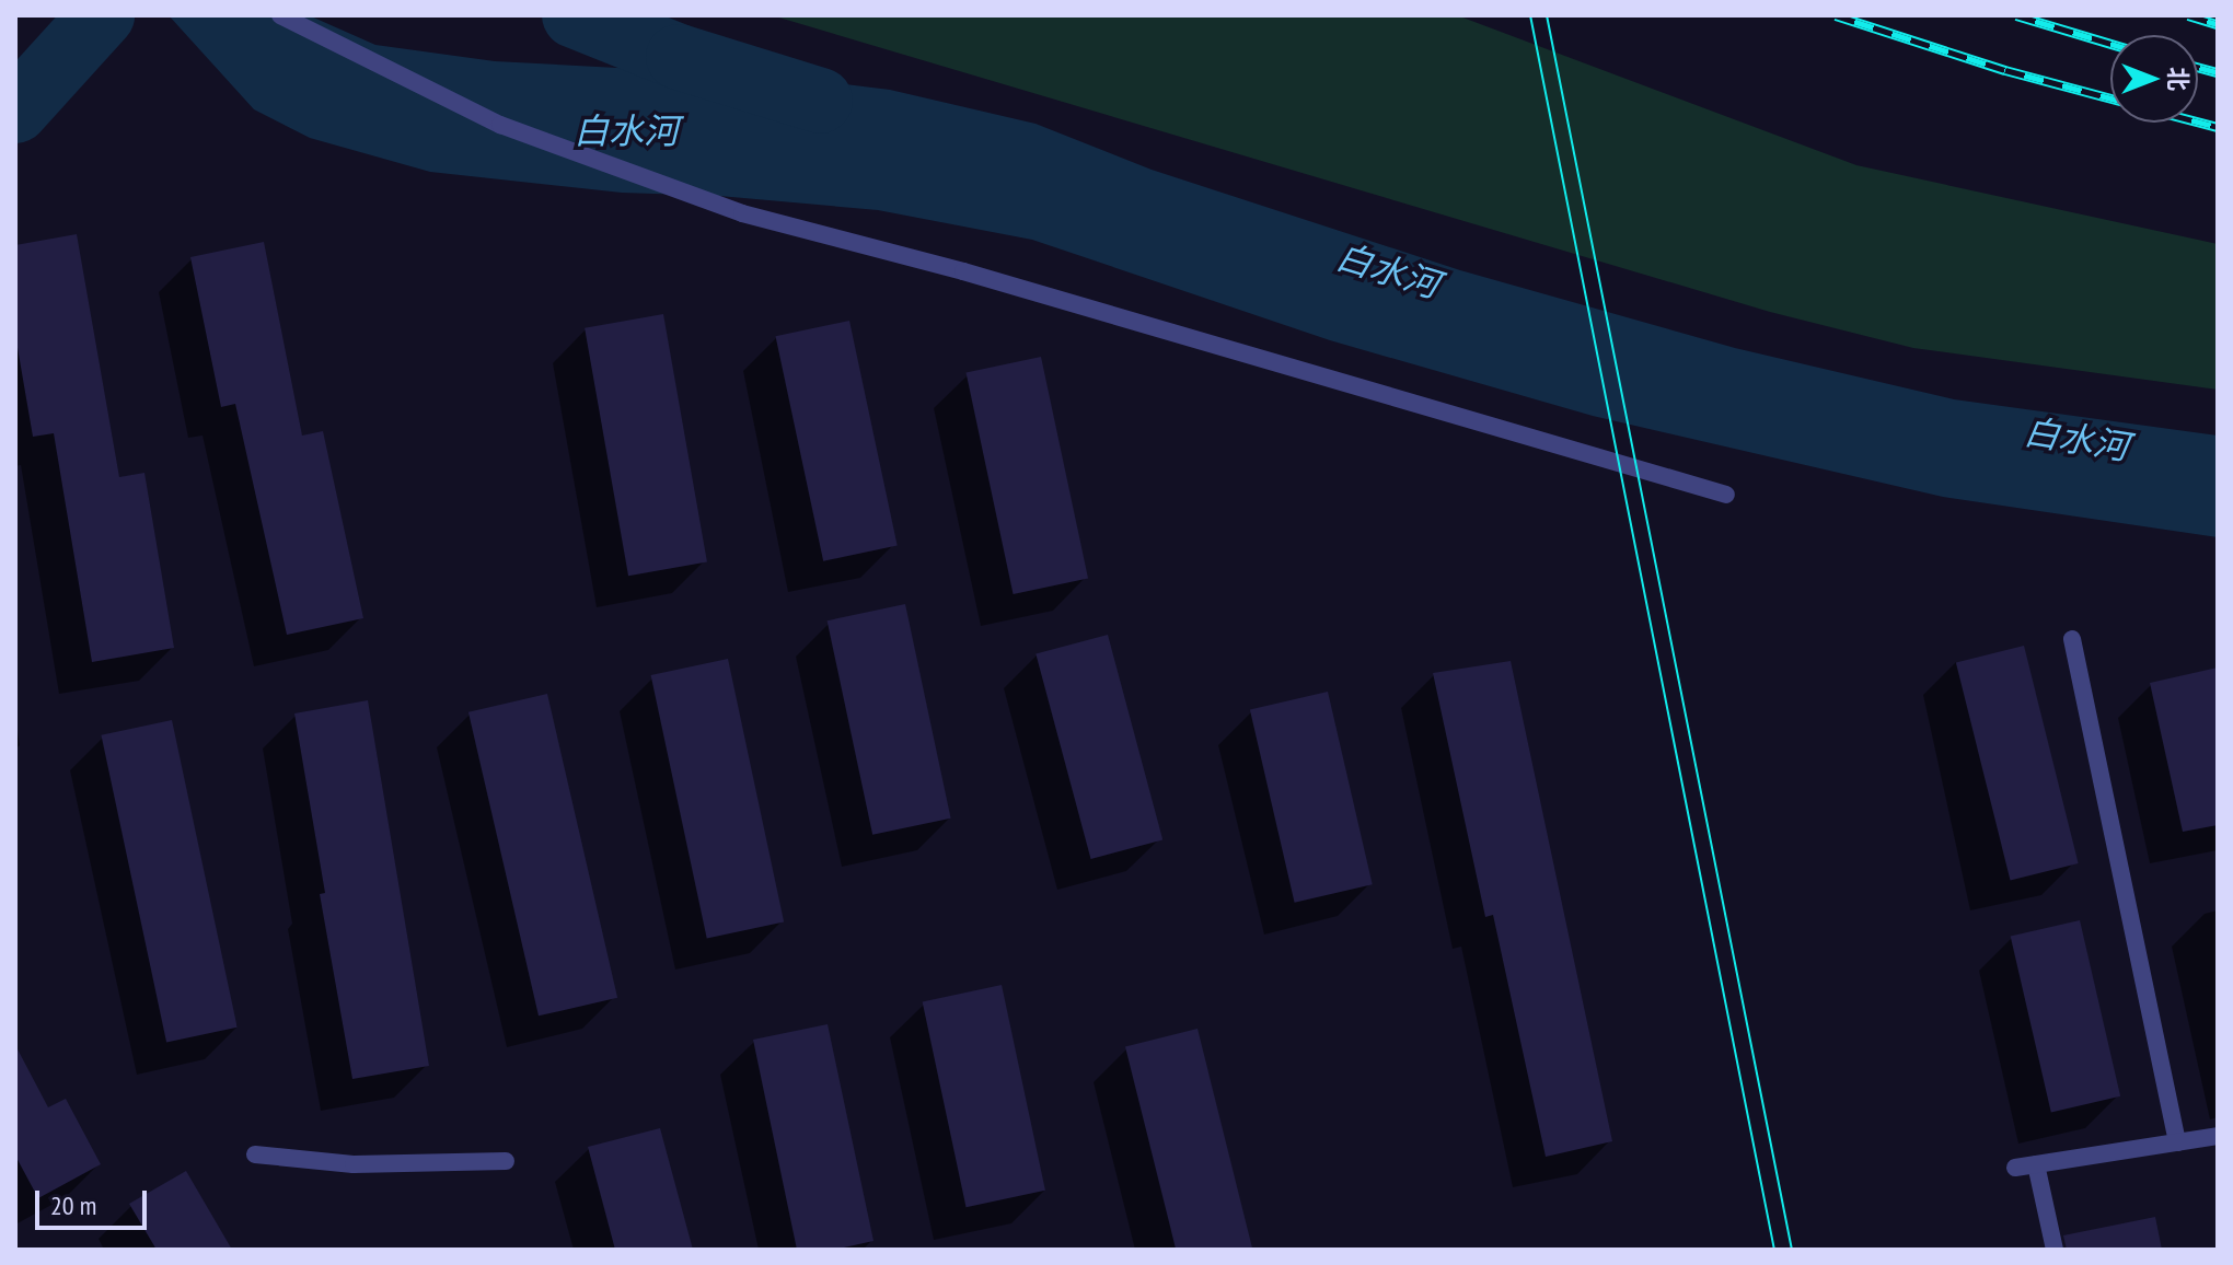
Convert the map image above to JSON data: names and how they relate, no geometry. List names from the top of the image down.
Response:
{
  "water": ["白水河"],
  "scale_bar": "20 m",
  "north": "right"
}
